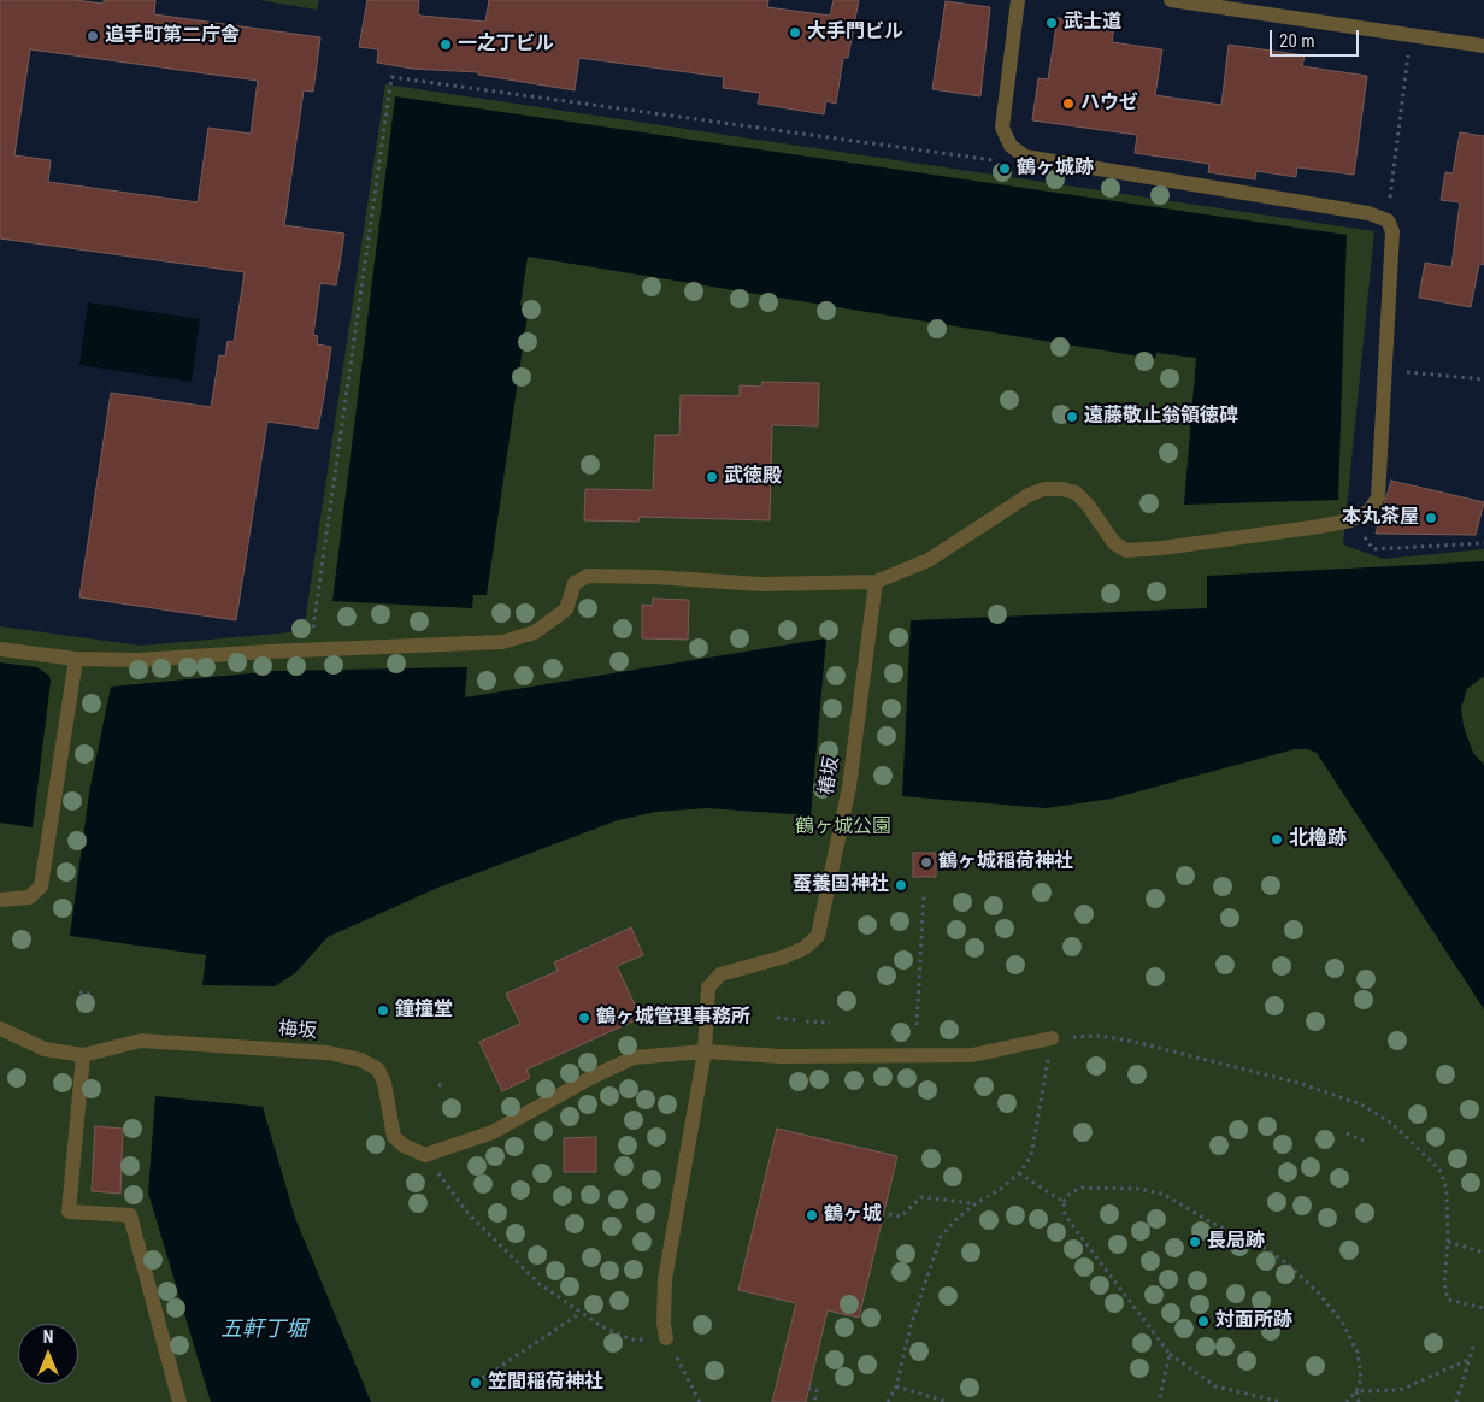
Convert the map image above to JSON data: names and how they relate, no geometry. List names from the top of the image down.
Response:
{
  "streets": {
    "street": ["椿坂", "梅坂"]
  },
  "water": ["五軒丁堀"],
  "parks": ["鶴ヶ城公園"],
  "places": [
    "武士道",
    "大手門ビル",
    "追手町第二庁舎",
    "一之丁ビル",
    "ハウゼ",
    "鶴ヶ城跡",
    "遠藤敬止翁領徳碑",
    "武徳殿",
    "本丸茶屋",
    "北櫓跡",
    "鶴ヶ城稲荷神社",
    "蚕養国神社",
    "鐘撞堂",
    "鶴ヶ城管理事務所",
    "鶴ヶ城",
    "長局跡",
    "対面所跡",
    "笠間稲荷神社"
  ],
  "scale_bar": "20 m",
  "north": "top"
}
